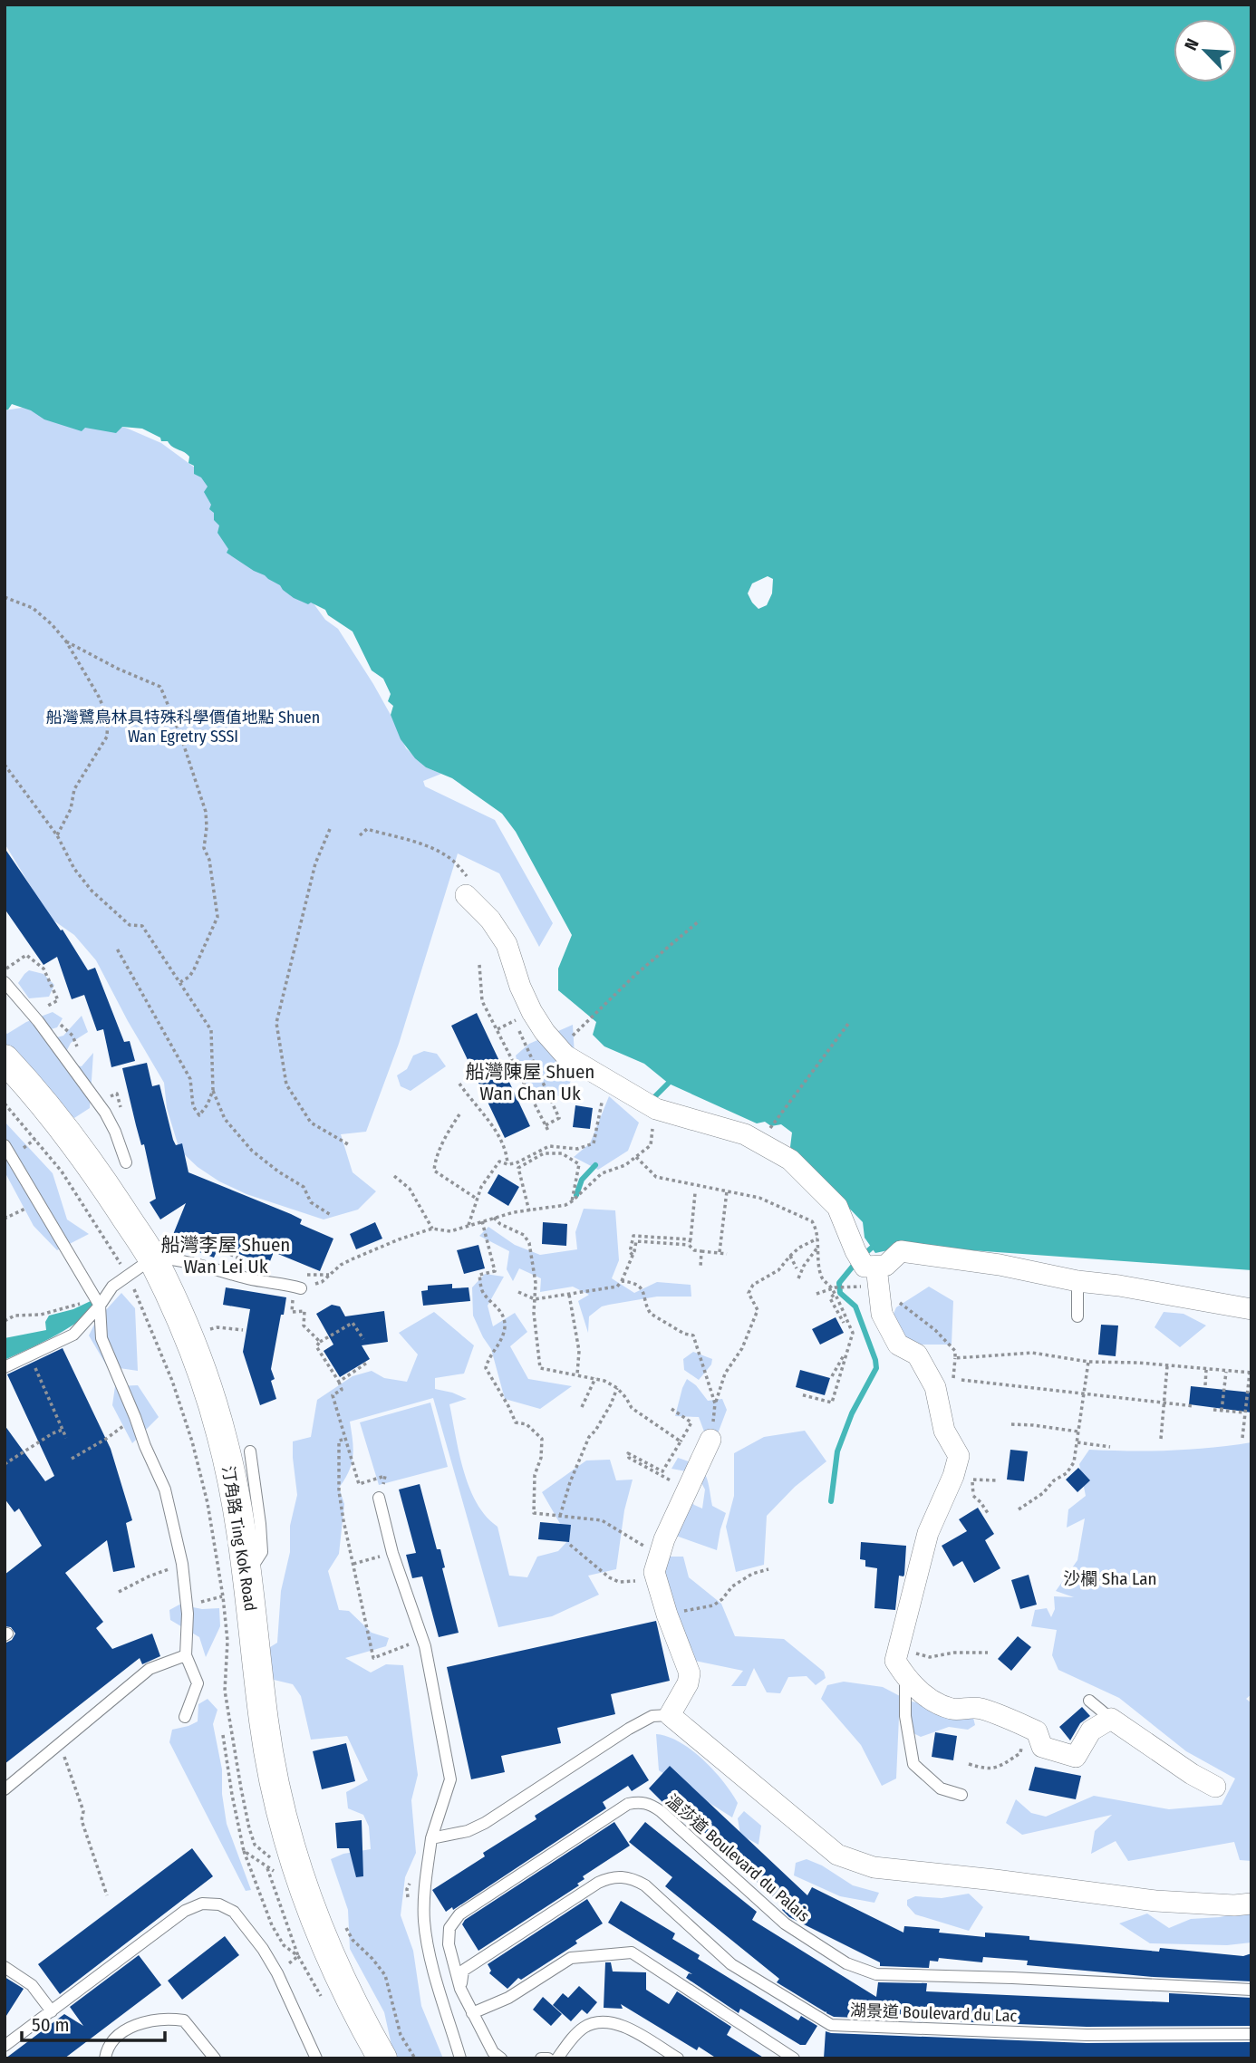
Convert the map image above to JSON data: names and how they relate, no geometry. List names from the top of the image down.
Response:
{
  "streets": {
    "main road": ["汀角路 Ting Kok Road"],
    "lane": ["溫莎道 Boulevard du Palais", "湖景道 Boulevard du Lac"]
  },
  "crossings": [
    ["溫莎道 Boulevard du Palais", "湖景道 Boulevard du Lac"]
  ],
  "districts": ["船灣陳屋 Shuen Wan Chan Uk", "船灣李屋 Shuen Wan Lei Uk", "沙欄 Sha Lan"],
  "parks": ["船灣鷺鳥林具特殊科學價值地點 Shuen Wan Egretry SSSI"],
  "scale_bar": "50 m",
  "north": "top left"
}
